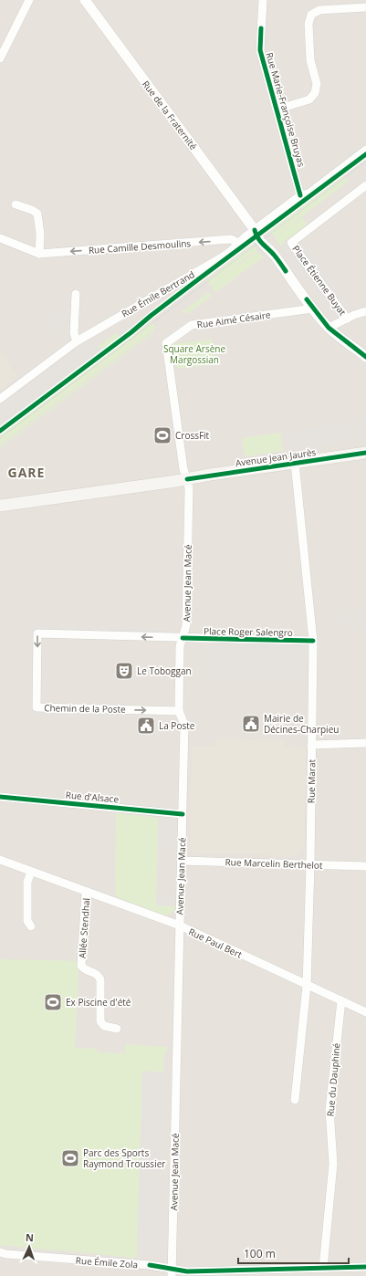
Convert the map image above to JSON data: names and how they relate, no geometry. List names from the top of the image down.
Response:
{
  "streets": {
    "main road": ["Avenue Jean Jaurès"],
    "street": [
      "Rue Marie-Françoise Bruyas",
      "Rue de la Fraternité",
      "Rue Camille Desmoulins",
      "Place Étienne Buyat",
      "Rue Émile Bertrand",
      "Rue Aimé Césaire",
      "Avenue Jean Macé",
      "Place Roger Salengro",
      "Chemin de la Poste",
      "Rue Marat",
      "Rue d'Alsace",
      "Rue Marcelin Berthelot",
      "Allée Stendhal",
      "Rue Paul Bert",
      "Rue du Dauphiné",
      "Rue Émile Zola"
    ]
  },
  "crossings": [
    ["Rue Marie-Françoise Bruyas", "Rue Émile Bertrand"],
    ["Rue de la Fraternité", "Rue Émile Bertrand"],
    ["Rue de la Fraternité", "Rue Aimé Césaire"],
    ["Rue Camille Desmoulins", "Rue Émile Bertrand"],
    ["Rue Aimé Césaire", "Avenue Jean Jaurès"],
    ["Rue Aimé Césaire", "Avenue Jean Macé"],
    ["Avenue Jean Jaurès", "Avenue Jean Macé"],
    ["Avenue Jean Jaurès", "Rue Marat"],
    ["Avenue Jean Macé", "Place Roger Salengro"],
    ["Avenue Jean Macé", "Chemin de la Poste"],
    ["Avenue Jean Macé", "Rue d'Alsace"],
    ["Avenue Jean Macé", "Rue Marcelin Berthelot"],
    ["Avenue Jean Macé", "Rue Paul Bert"],
    ["Avenue Jean Macé", "Rue Émile Zola"],
    ["Place Roger Salengro", "Chemin de la Poste"],
    ["Place Roger Salengro", "Rue Marat"],
    ["Rue Marat", "Rue Marcelin Berthelot"],
    ["Rue Marat", "Rue Paul Bert"],
    ["Allée Stendhal", "Rue Paul Bert"],
    ["Rue Paul Bert", "Rue du Dauphiné"],
    ["Rue du Dauphiné", "Rue Émile Zola"]
  ],
  "one_way": ["Rue Camille Desmoulins"],
  "districts": ["GARE"],
  "parks": ["Square Arsène Margossian"],
  "places": {
    "sports": ["CrossFit", "Ex Piscine d'été", "Parc des Sports Raymond Troussier"],
    "theatre": ["Le Toboggan"],
    "public building": ["Mairie de Décines-Charpieu", "La Poste"]
  },
  "scale_bar": "100 m",
  "north": "top"
}
